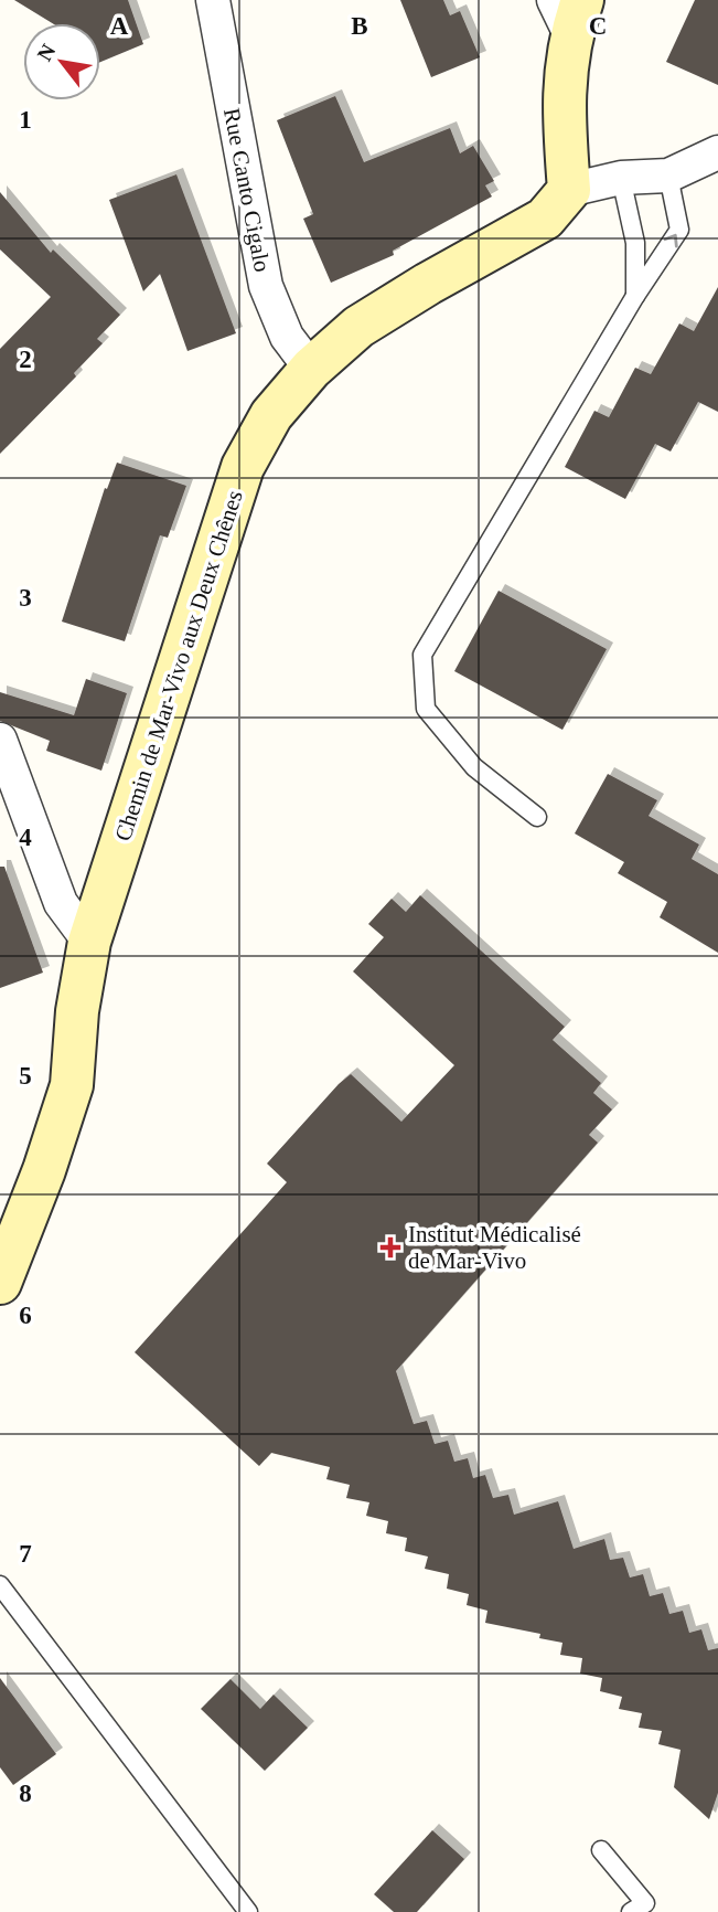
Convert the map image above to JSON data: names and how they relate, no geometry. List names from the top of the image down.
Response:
{
  "streets": {
    "street": ["Rue Canto Cigalo", "Chemin de Mar-Vivo aux Deux Chênes"]
  },
  "crossings": [
    ["Rue Canto Cigalo", "Chemin de Mar-Vivo aux Deux Chênes"]
  ],
  "places": {
    "health": ["Institut Médicalisé de Mar-Vivo"]
  },
  "north": "top left",
  "grid": {
    "columns": ["A", "B", "C"],
    "rows": [
      "1",
      "2",
      "3",
      "4",
      "5",
      "6",
      "7",
      "8"
    ]
  }
}
